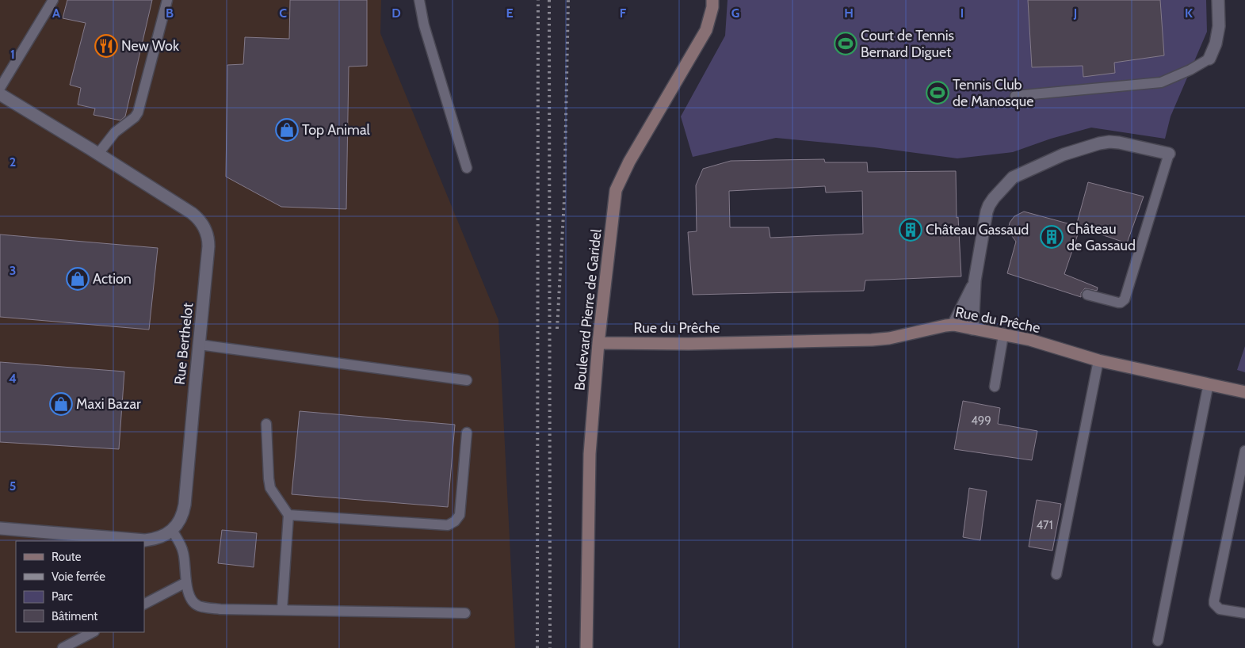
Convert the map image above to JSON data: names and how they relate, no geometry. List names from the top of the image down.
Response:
{
  "streets": {
    "street": ["Boulevard Pierre de Garidel", "Rue du Prêche", "Rue Berthelot"]
  },
  "crossings": [
    ["Boulevard Pierre de Garidel", "Rue du Prêche"]
  ],
  "places": {
    "sports": ["Court de Tennis Bernard Diguet", "Tennis Club de Manosque"],
    "restaurant": ["New Wok"],
    "shop": ["Top Animal", "Action", "Maxi Bazar"],
    "building": ["Château Gassaud", "Château de Gassaud"]
  },
  "house_numbers": ["499", "471"],
  "legend": [
    "Route",
    "Voie ferrée",
    "Parc",
    "Bâtiment"
  ],
  "grid": {
    "columns": [
      "A",
      "B",
      "C",
      "D",
      "E",
      "F",
      "G",
      "H",
      "I",
      "J",
      "K"
    ],
    "rows": [
      "1",
      "2",
      "3",
      "4",
      "5"
    ]
  }
}
